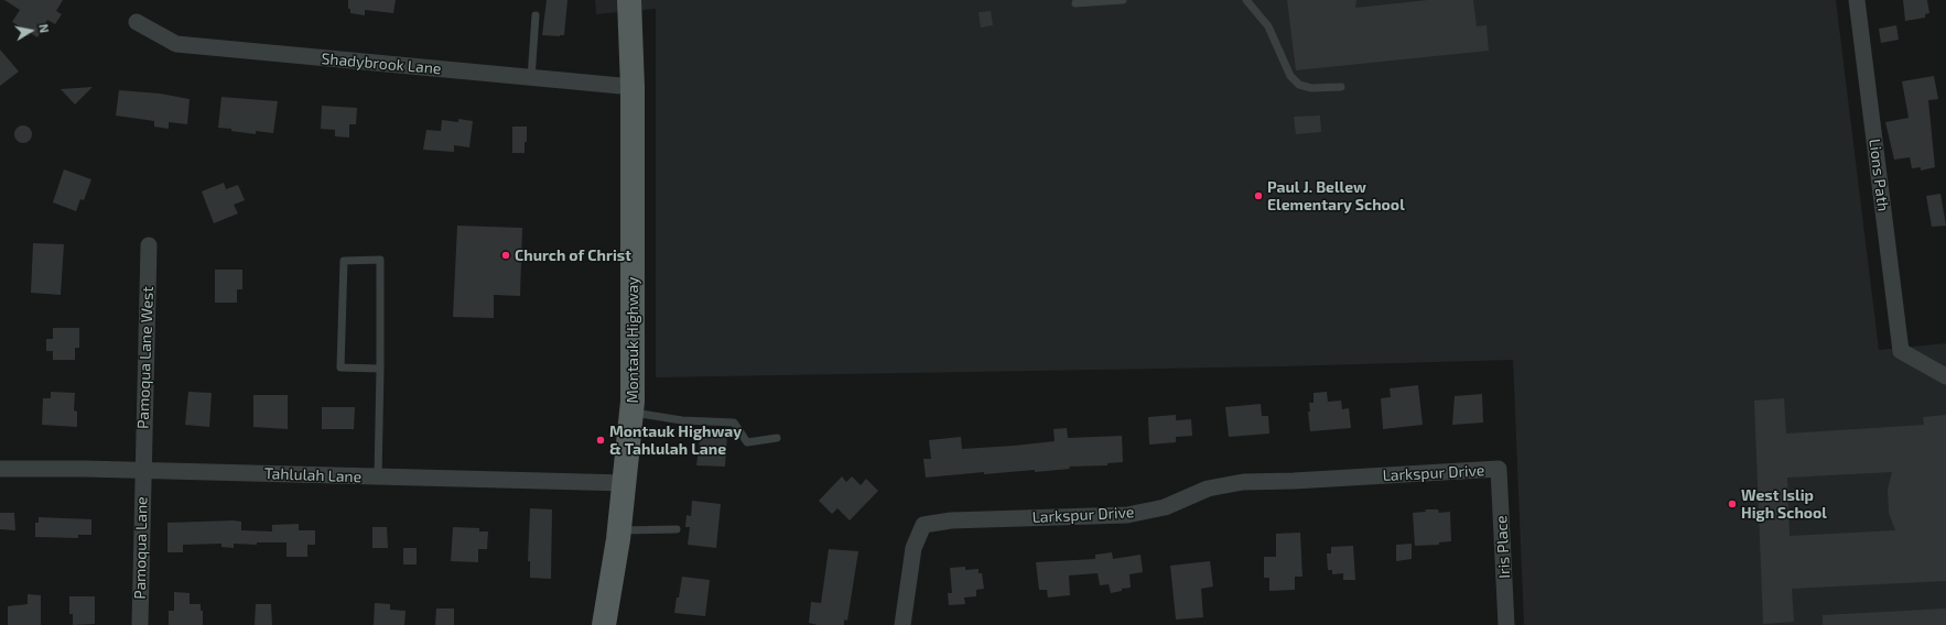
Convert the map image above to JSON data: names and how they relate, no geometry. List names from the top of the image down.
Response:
{
  "streets": {
    "main road": ["Montauk Highway"],
    "street": [
      "Shadybrook Lane",
      "Lions Path",
      "Pamoqua Lane West",
      "Larkspur Drive",
      "Tahlulah Lane",
      "Iris Place",
      "Pamoqua Lane"
    ]
  },
  "crossings": [
    ["Shadybrook Lane", "Montauk Highway"],
    ["Montauk Highway", "Tahlulah Lane"],
    ["Pamoqua Lane West", "Tahlulah Lane"],
    ["Pamoqua Lane West", "Pamoqua Lane"],
    ["Larkspur Drive", "Iris Place"],
    ["Tahlulah Lane", "Pamoqua Lane"]
  ],
  "places": [
    "Paul J. Bellew Elementary School",
    "Church of Christ",
    "Montauk Highway & Tahlulah Lane",
    "West Islip High School"
  ],
  "north": "right"
}
